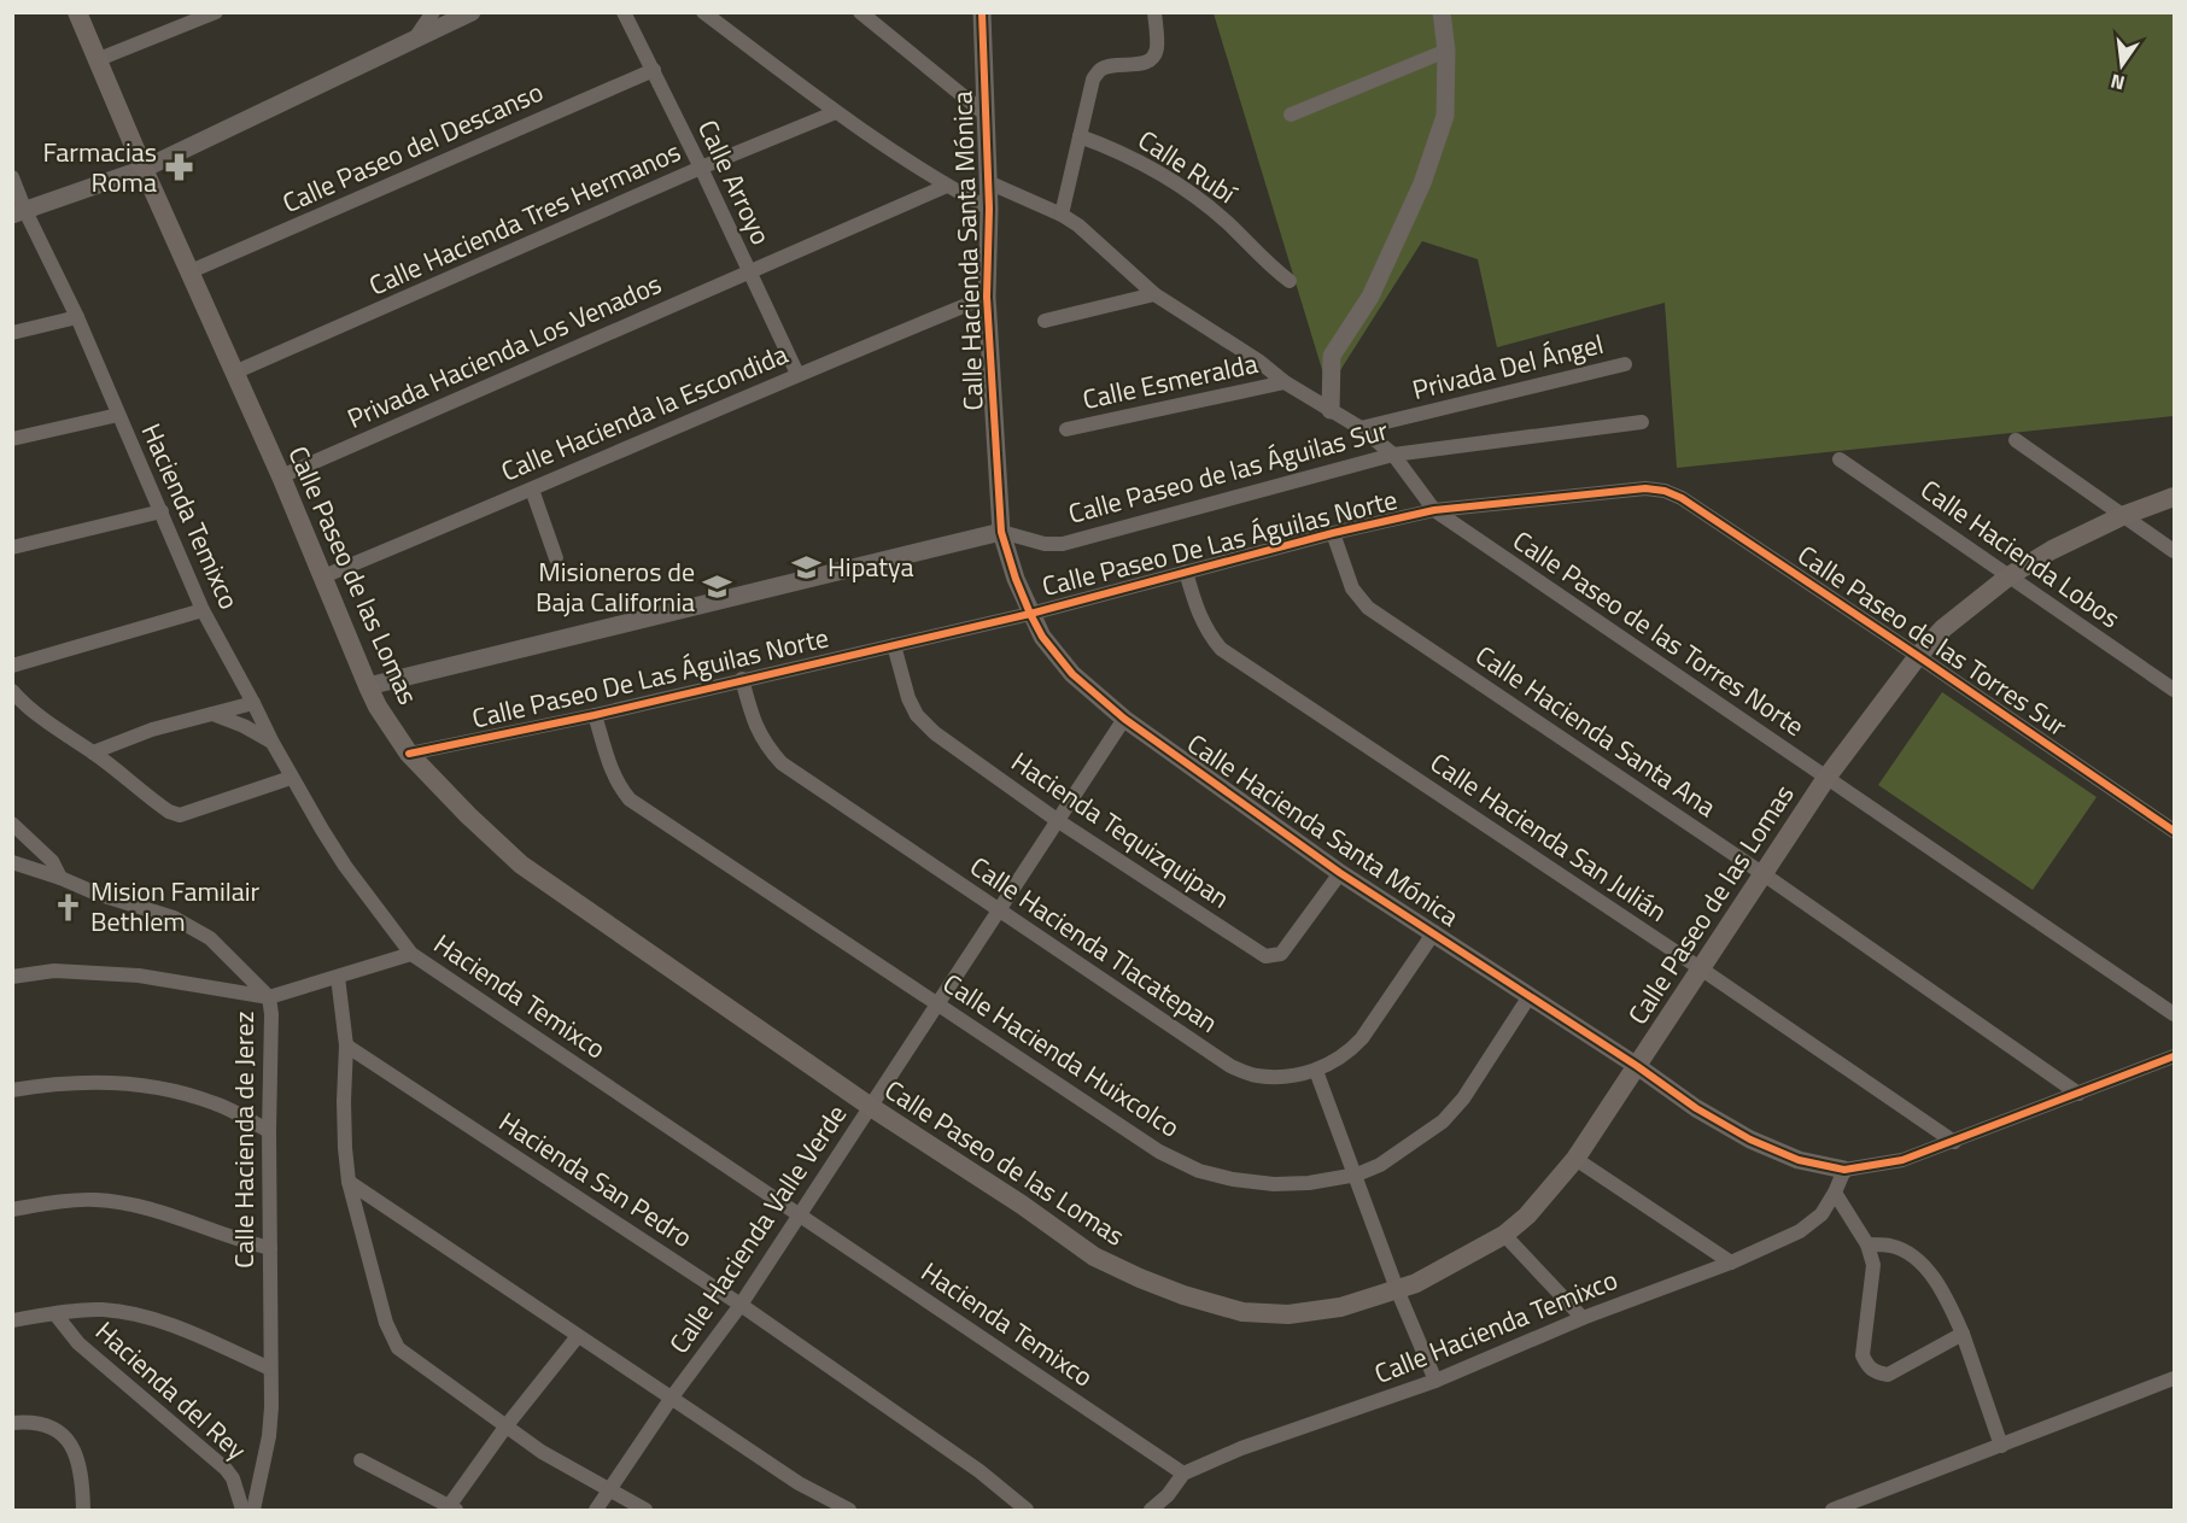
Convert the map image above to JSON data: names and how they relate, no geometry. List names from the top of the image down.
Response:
{
  "streets": {
    "main road": ["Calle Paseo de las Lomas"],
    "street": [
      "Calle Paseo del Descanso",
      "Calle Rubí",
      "Calle Arroyo",
      "Calle Hacienda Tres Hermanos",
      "Calle Hacienda Santa Mónica",
      "Privada Hacienda Los Venados",
      "Privada Del Ángel",
      "Calle Esmeralda",
      "Calle Hacienda la Escondida",
      "Calle Paseo de las Águilas Sur",
      "Hacienda Temixco",
      "Calle Paseo De Las Águilas Norte",
      "Calle Hacienda Lobos",
      "Calle Paseo de las Torres Norte",
      "Calle Paseo de las Torres Sur",
      "Calle Hacienda Santa Ana",
      "Hacienda Tequizquipan",
      "Calle Hacienda San Julián",
      "Calle Hacienda Tlacatepan",
      "Calle Hacienda Huixcolco",
      "Calle Hacienda de Jerez",
      "Hacienda San Pedro",
      "Calle Hacienda Valle Verde",
      "Calle Hacienda Temixco",
      "Hacienda del Rey"
    ]
  },
  "crossings": [
    ["Calle Paseo del Descanso", "Calle Arroyo"],
    ["Calle Paseo del Descanso", "Calle Paseo de las Lomas"],
    ["Calle Arroyo", "Calle Hacienda Tres Hermanos"],
    ["Calle Arroyo", "Privada Hacienda Los Venados"],
    ["Calle Arroyo", "Calle Hacienda la Escondida"],
    ["Calle Hacienda Tres Hermanos", "Calle Paseo de las Lomas"],
    ["Calle Hacienda Santa Mónica", "Calle Hacienda la Escondida"],
    ["Calle Hacienda Santa Mónica", "Calle Paseo de las Águilas Sur"],
    ["Calle Hacienda Santa Mónica", "Calle Paseo De Las Águilas Norte"],
    ["Calle Hacienda Santa Mónica", "Calle Paseo de las Lomas"],
    ["Calle Hacienda Santa Mónica", "Calle Paseo de las Torres Norte"],
    ["Calle Hacienda Santa Mónica", "Calle Hacienda Santa Ana"],
    ["Calle Hacienda Santa Mónica", "Hacienda Tequizquipan"],
    ["Calle Hacienda Santa Mónica", "Calle Hacienda San Julián"],
    ["Calle Hacienda Santa Mónica", "Calle Hacienda Tlacatepan"],
    ["Calle Hacienda Santa Mónica", "Calle Hacienda Huixcolco"],
    ["Calle Hacienda Santa Mónica", "Calle Hacienda Valle Verde"],
    ["Calle Hacienda Santa Mónica", "Calle Hacienda Temixco"],
    ["Privada Hacienda Los Venados", "Calle Paseo de las Lomas"],
    ["Privada Del Ángel", "Calle Paseo de las Torres Norte"],
    ["Calle Esmeralda", "Calle Paseo de las Torres Norte"],
    ["Calle Hacienda la Escondida", "Calle Paseo de las Lomas"],
    ["Calle Paseo de las Águilas Sur", "Calle Paseo de las Lomas"],
    ["Calle Paseo de las Águilas Sur", "Calle Paseo de las Torres Norte"],
    ["Hacienda Temixco", "Calle Hacienda Valle Verde"],
    ["Hacienda Temixco", "Calle Hacienda Temixco"],
    ["Calle Paseo De Las Águilas Norte", "Calle Paseo de las Lomas"],
    ["Calle Paseo De Las Águilas Norte", "Calle Paseo de las Torres Norte"],
    ["Calle Paseo De Las Águilas Norte", "Calle Paseo de las Torres Sur"],
    ["Calle Paseo De Las Águilas Norte", "Calle Hacienda Santa Ana"],
    ["Calle Paseo De Las Águilas Norte", "Hacienda Tequizquipan"],
    ["Calle Paseo De Las Águilas Norte", "Calle Hacienda San Julián"],
    ["Calle Paseo De Las Águilas Norte", "Calle Hacienda Tlacatepan"],
    ["Calle Paseo De Las Águilas Norte", "Calle Hacienda Huixcolco"],
    ["Calle Hacienda Lobos", "Calle Paseo de las Lomas"],
    ["Calle Paseo de las Lomas", "Calle Paseo de las Torres Norte"],
    ["Calle Paseo de las Lomas", "Calle Paseo de las Torres Sur"],
    ["Calle Paseo de las Lomas", "Calle Hacienda Santa Ana"],
    ["Calle Paseo de las Lomas", "Calle Hacienda San Julián"],
    ["Calle Paseo de las Lomas", "Calle Hacienda Valle Verde"],
    ["Hacienda Tequizquipan", "Calle Hacienda Valle Verde"],
    ["Calle Hacienda Tlacatepan", "Calle Hacienda Valle Verde"],
    ["Calle Hacienda Huixcolco", "Calle Hacienda Valle Verde"],
    ["Calle Hacienda de Jerez", "Hacienda del Rey"],
    ["Hacienda San Pedro", "Calle Hacienda Valle Verde"]
  ],
  "places": {
    "pharmacy": ["Farmacias Roma"],
    "school or university": ["Hipatya", "Misioneros de Baja California"],
    "church": ["Mision Familair Bethlem"]
  },
  "north": "bottom"
}
